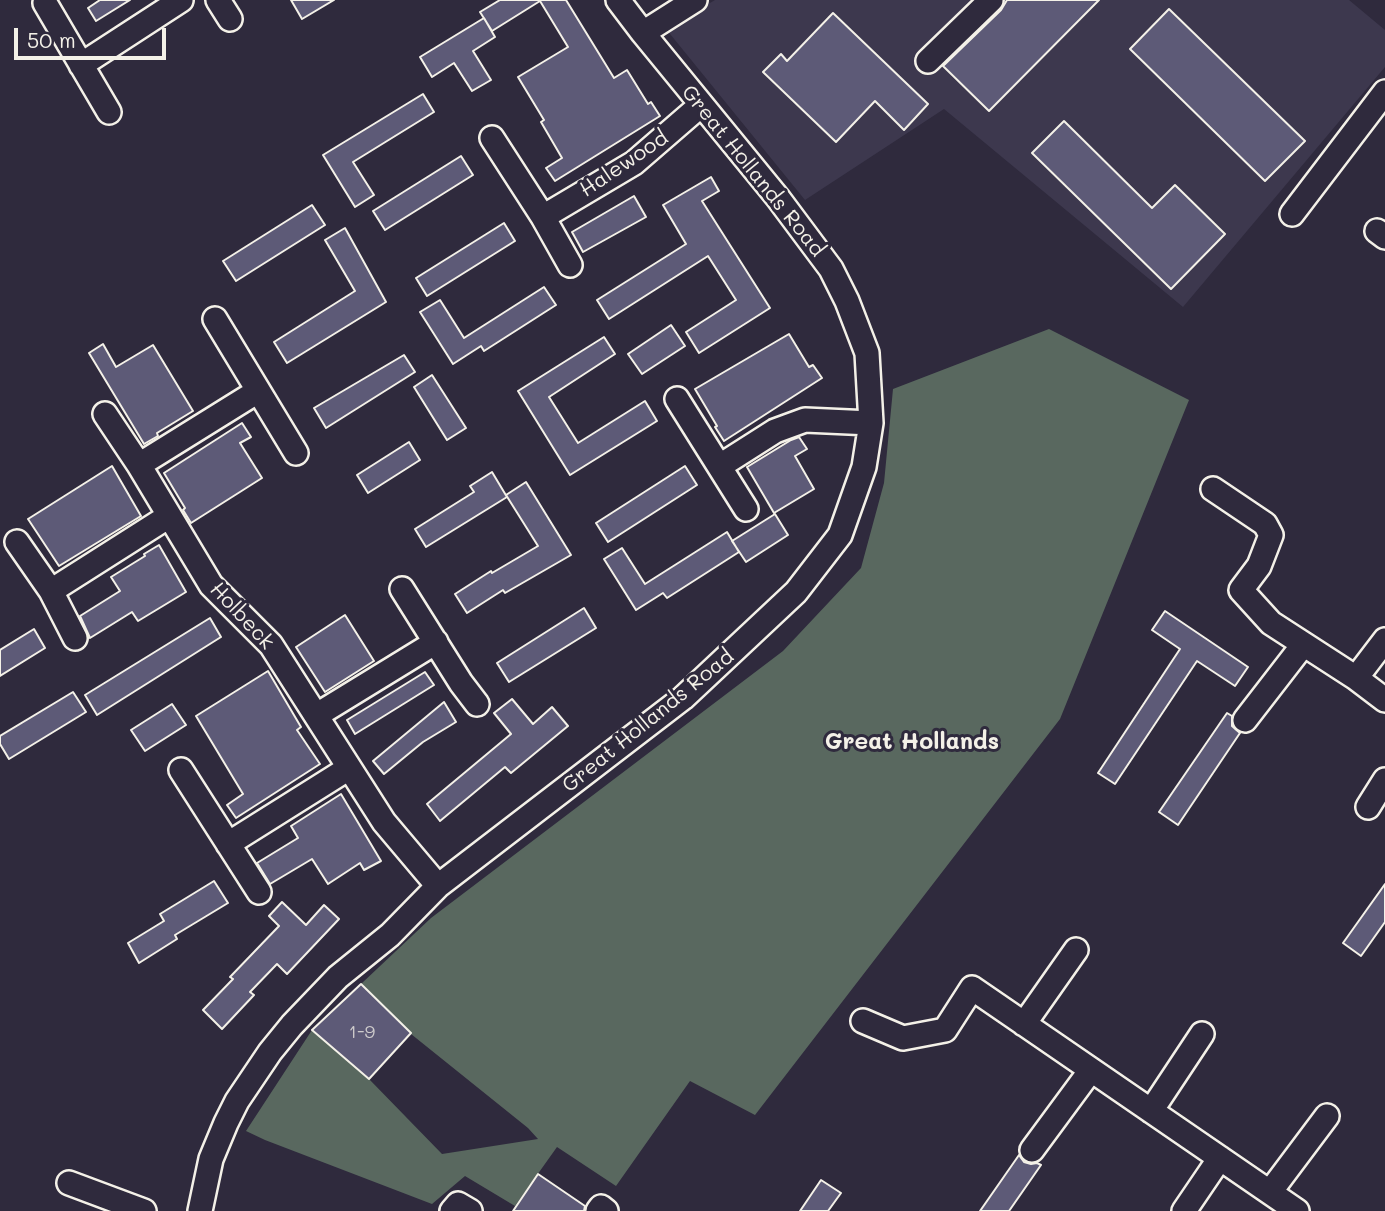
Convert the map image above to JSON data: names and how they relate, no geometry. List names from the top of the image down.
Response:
{
  "streets": {
    "street": ["Halewood", "Great Hollands Road", "Holbeck"]
  },
  "crossings": [
    ["Halewood", "Great Hollands Road"],
    ["Great Hollands Road", "Holbeck"]
  ],
  "districts": ["Great Hollands"],
  "house_numbers": ["1-9"],
  "scale_bar": "50 m"
}
